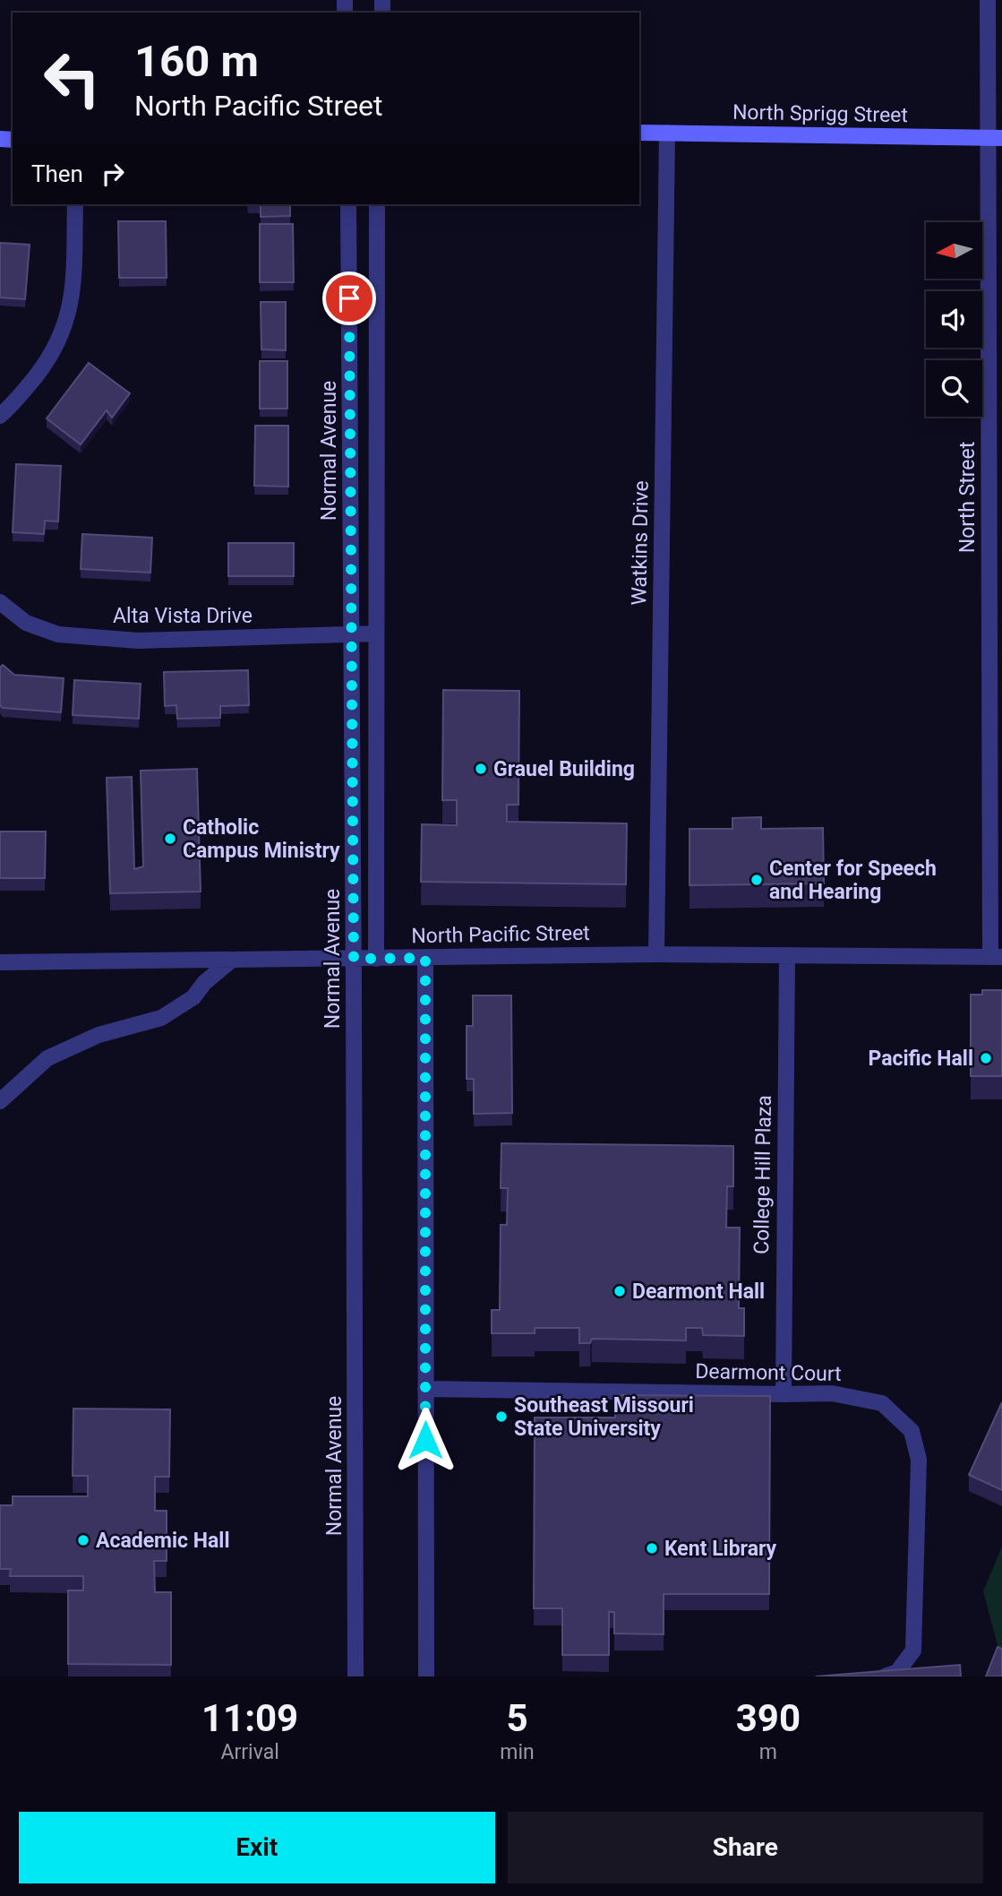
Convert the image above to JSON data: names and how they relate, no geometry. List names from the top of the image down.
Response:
{
  "streets": {
    "main road": ["North Sprigg Street"],
    "street": [
      "Normal Avenue",
      "North Street",
      "Watkins Drive",
      "Alta Vista Drive",
      "North Pacific Street",
      "College Hill Plaza",
      "Dearmont Court"
    ]
  },
  "crossings": [
    ["North Sprigg Street", "North Street"],
    ["North Sprigg Street", "Watkins Drive"],
    ["Normal Avenue", "Alta Vista Drive"],
    ["Normal Avenue", "North Pacific Street"],
    ["North Street", "North Pacific Street"],
    ["Watkins Drive", "North Pacific Street"],
    ["North Pacific Street", "College Hill Plaza"],
    ["College Hill Plaza", "Dearmont Court"]
  ],
  "places": [
    "Grauel Building",
    "Catholic Campus Ministry",
    "Center for Speech and Hearing",
    "Pacific Hall",
    "Dearmont Hall",
    "Southeast Missouri State University",
    "Academic Hall",
    "Kent Library"
  ],
  "north": "left",
  "page": {
    "turn": ["160 m", "North Pacific Street"],
    "then": "Then",
    "eta": [
      "11:09",
      "Arrival",
      "5",
      "min",
      "390",
      "m"
    ],
    "buttons": ["Exit", "Share"]
  }
}
